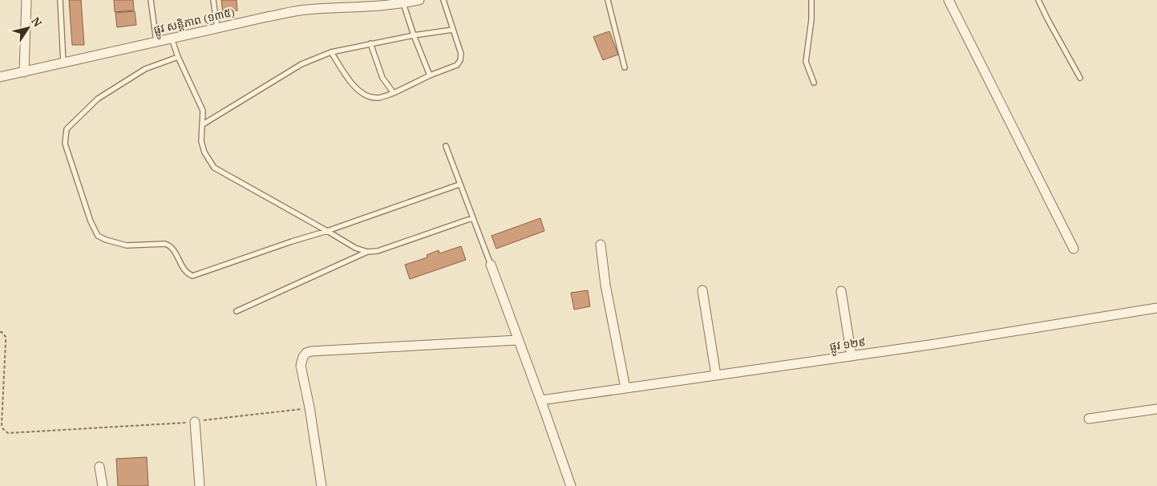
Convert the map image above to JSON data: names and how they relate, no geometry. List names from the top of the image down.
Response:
{
  "streets": {
    "street": ["ផ្លូវ សន្តិភាព (១៣៥)", "ផ្លូវ ១២៩"]
  },
  "north": "top right"
}
